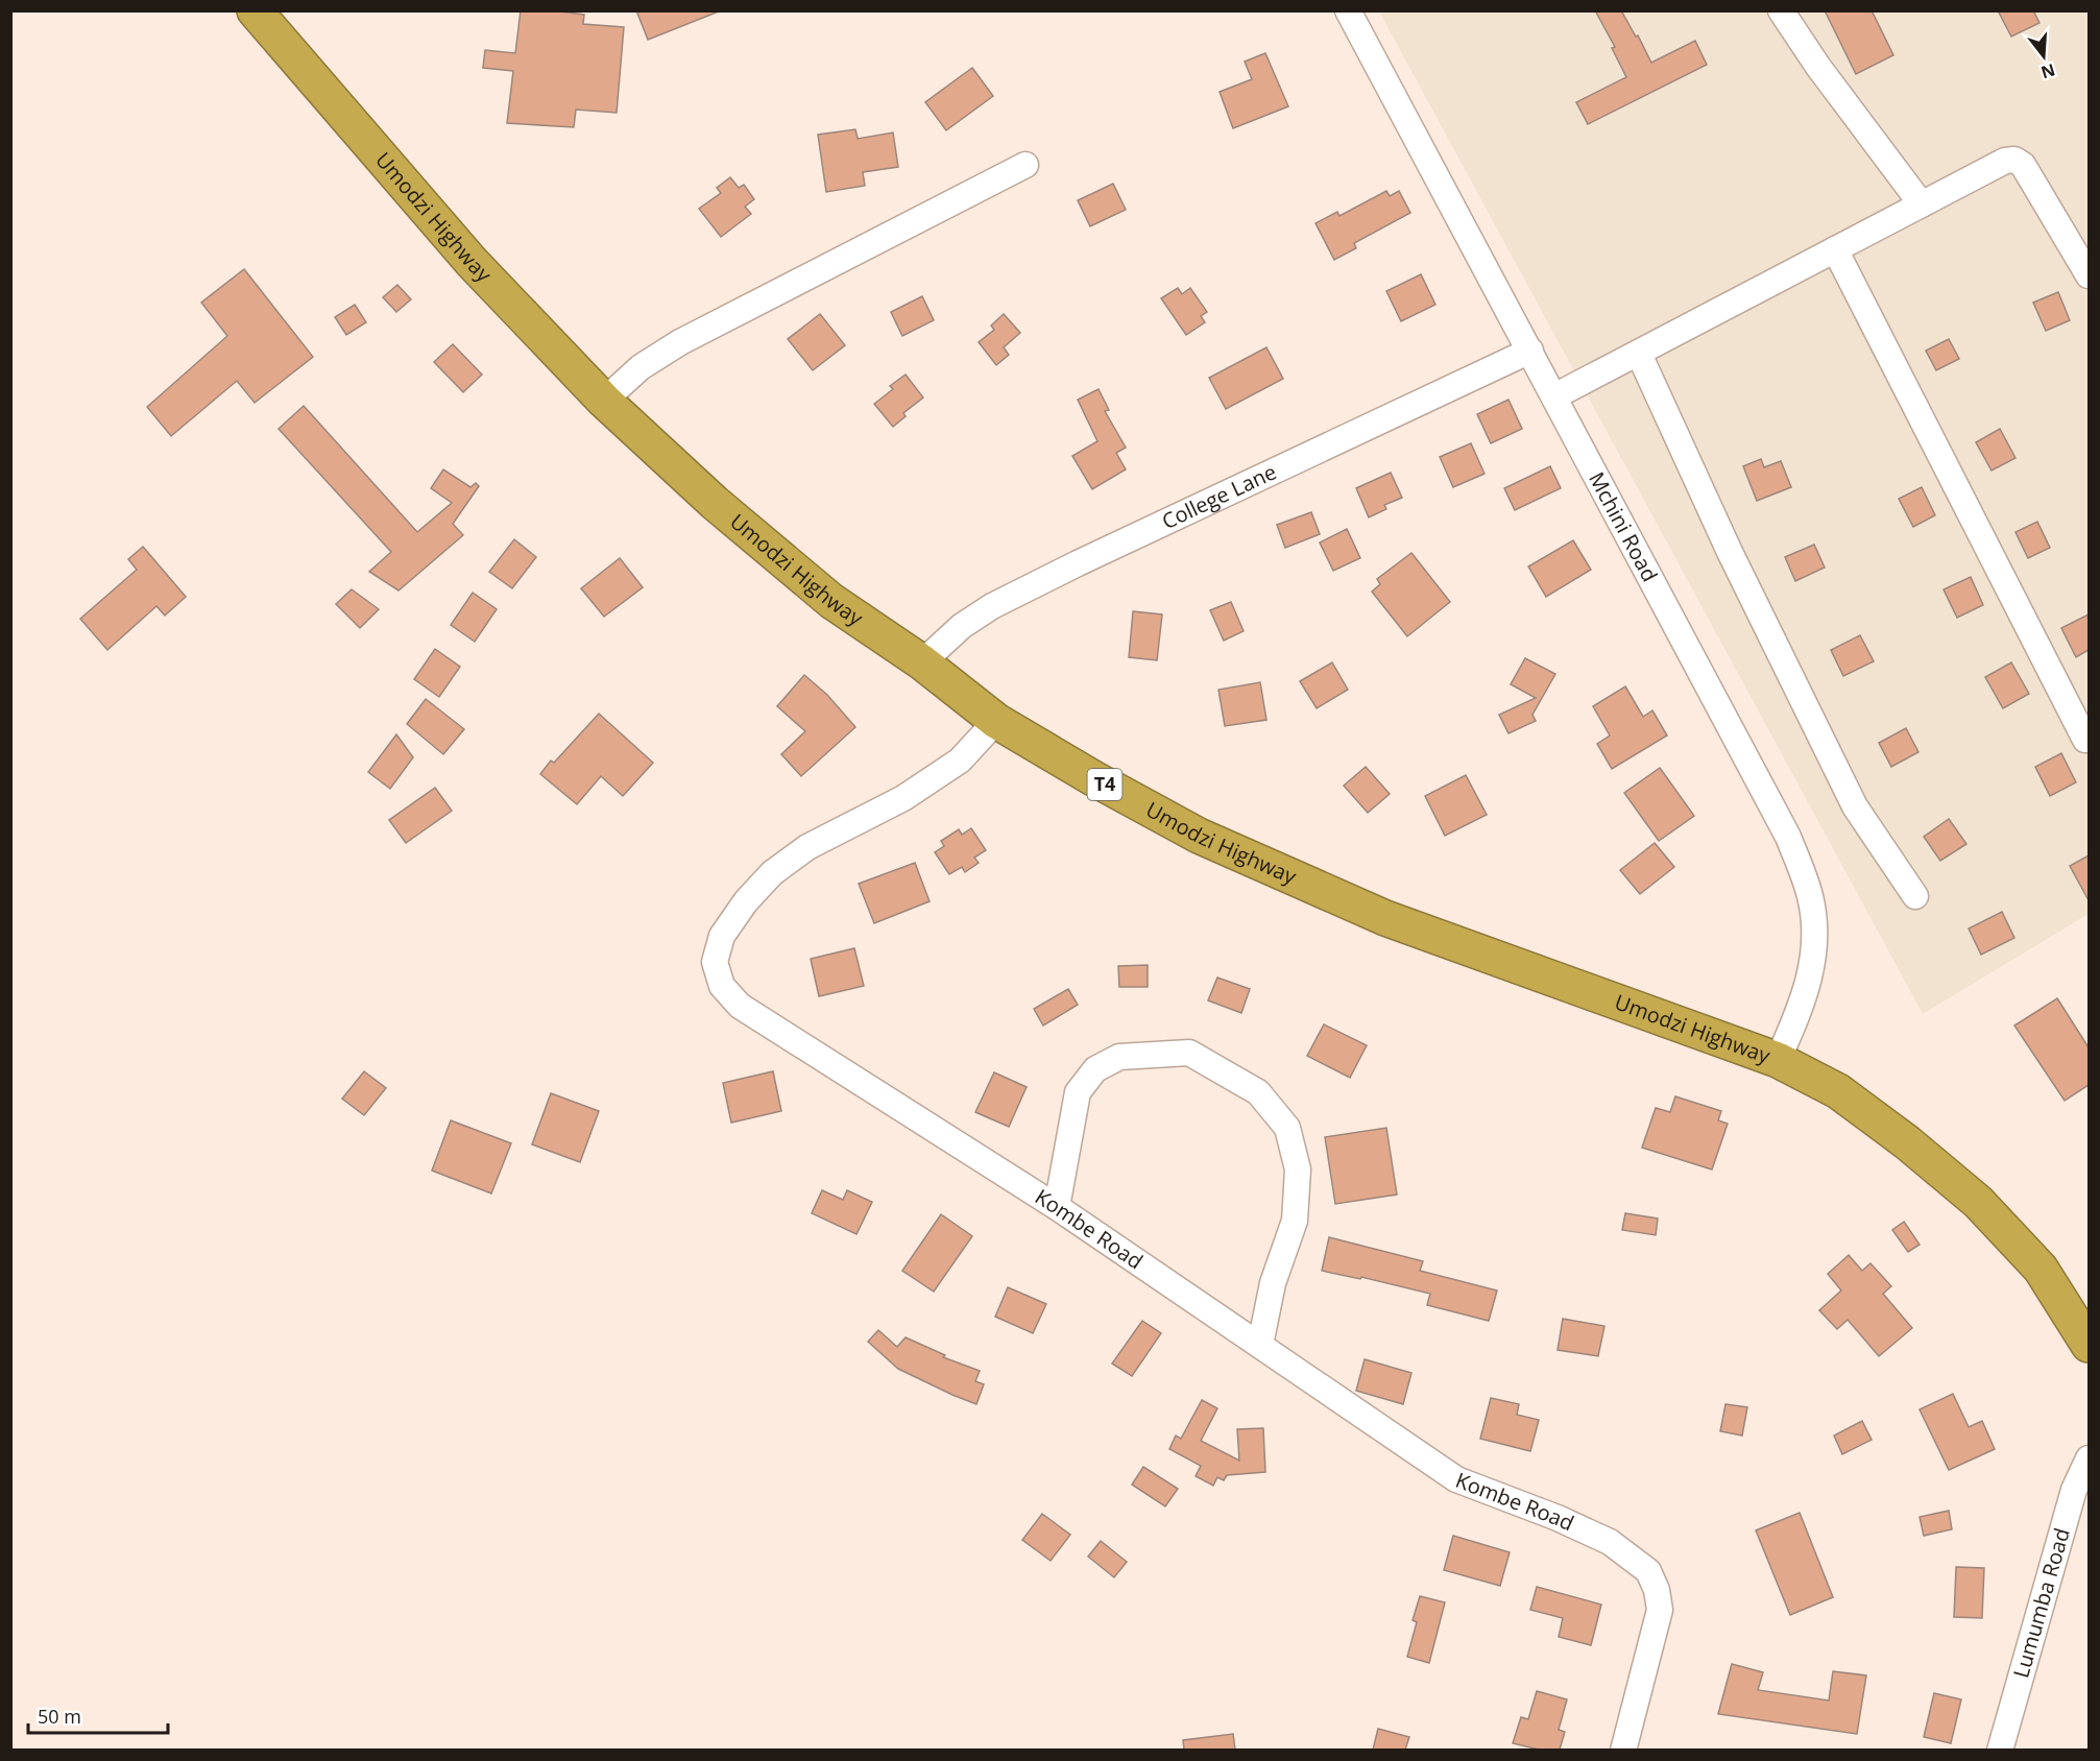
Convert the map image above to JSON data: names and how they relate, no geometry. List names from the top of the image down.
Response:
{
  "streets": {
    "highway": ["Umodzi Highway", "T4"],
    "street": [
      "College Lane",
      "Mchini Road",
      "Kombe Road",
      "Lumumba Road"
    ]
  },
  "crossings": [
    ["Umodzi Highway", "College Lane"],
    ["Umodzi Highway", "Mchini Road"],
    ["Umodzi Highway", "Kombe Road"],
    ["College Lane", "Mchini Road"]
  ],
  "scale_bar": "50 m",
  "north": "bottom"
}
